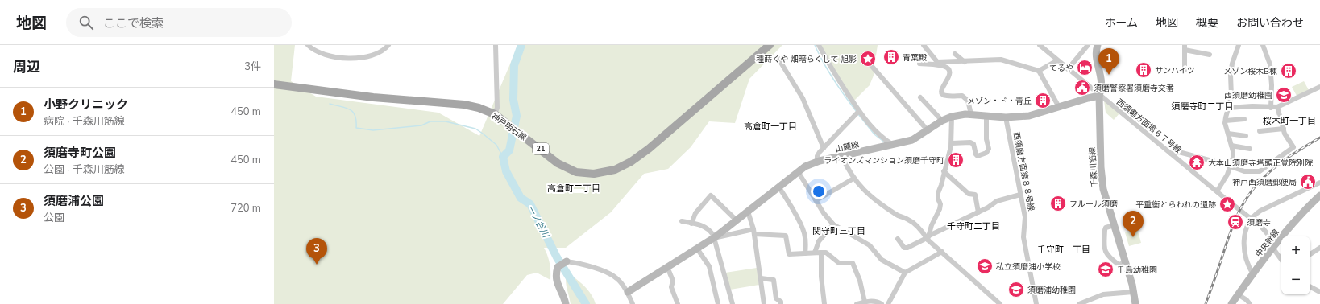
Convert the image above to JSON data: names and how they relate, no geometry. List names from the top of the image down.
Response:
{
  "streets": {
    "main road": ["神戸明石線", "21"],
    "street": [
      "西須磨方面第６７号線",
      "山麓線",
      "千森川筋線",
      "西須磨方面第８８号線",
      "中央幹線"
    ]
  },
  "crossings": [
    ["西須磨方面第６７号線", "山麓線"],
    ["西須磨方面第６７号線", "千森川筋線"],
    ["西須磨方面第６７号線", "中央幹線"],
    ["山麓線", "千森川筋線"],
    ["山麓線", "西須磨方面第８８号線"]
  ],
  "districts": [
    "須磨寺町二丁目",
    "桜木町一丁目",
    "高倉町一丁目",
    "高倉町二丁目",
    "千守町二丁目",
    "関守町三丁目",
    "千守町一丁目"
  ],
  "water": ["一ノ谷川"],
  "places": {
    "building": [
      "青葉殿",
      "サンハイツ",
      "メゾン桜木B棟",
      "メゾン・ド・青丘",
      "ライオンズマンション須磨千守町",
      "フルール須磨"
    ],
    "place": ["種蒔くや 畑暗らくして 旭影", "平重衡とらわれの遺跡"],
    "hotel": ["てるや"],
    "public building": ["須磨警察署須磨寺交番", "神戸西須磨郵便局"],
    "school or university": [
      "西須磨幼稚園",
      "私立須磨浦小学校",
      "千鳥幼稚園",
      "須磨浦幼稚園"
    ],
    "temple": ["大本山須磨寺塔頭正覚院別院"],
    "station": ["須磨寺"]
  },
  "page": {
    "header": "地図",
    "search": "ここで検索",
    "nav": [
      "ホーム",
      "地図",
      "概要",
      "お問い合わせ"
    ],
    "heading": ["周辺", "3件"],
    "pins": ["1", "2", "3"],
    "list": [
      {
        "mark": "1",
        "name": "小野クリニック",
        "note": "病院 · 千森川筋線",
        "value": "450 m"
      },
      {
        "mark": "2",
        "name": "須磨寺町公園",
        "note": "公園 · 千森川筋線",
        "value": "450 m"
      },
      {
        "mark": "3",
        "name": "須磨浦公園",
        "note": "公園",
        "value": "720 m"
      }
    ],
    "map_buttons": ["+", "−"]
  }
}
